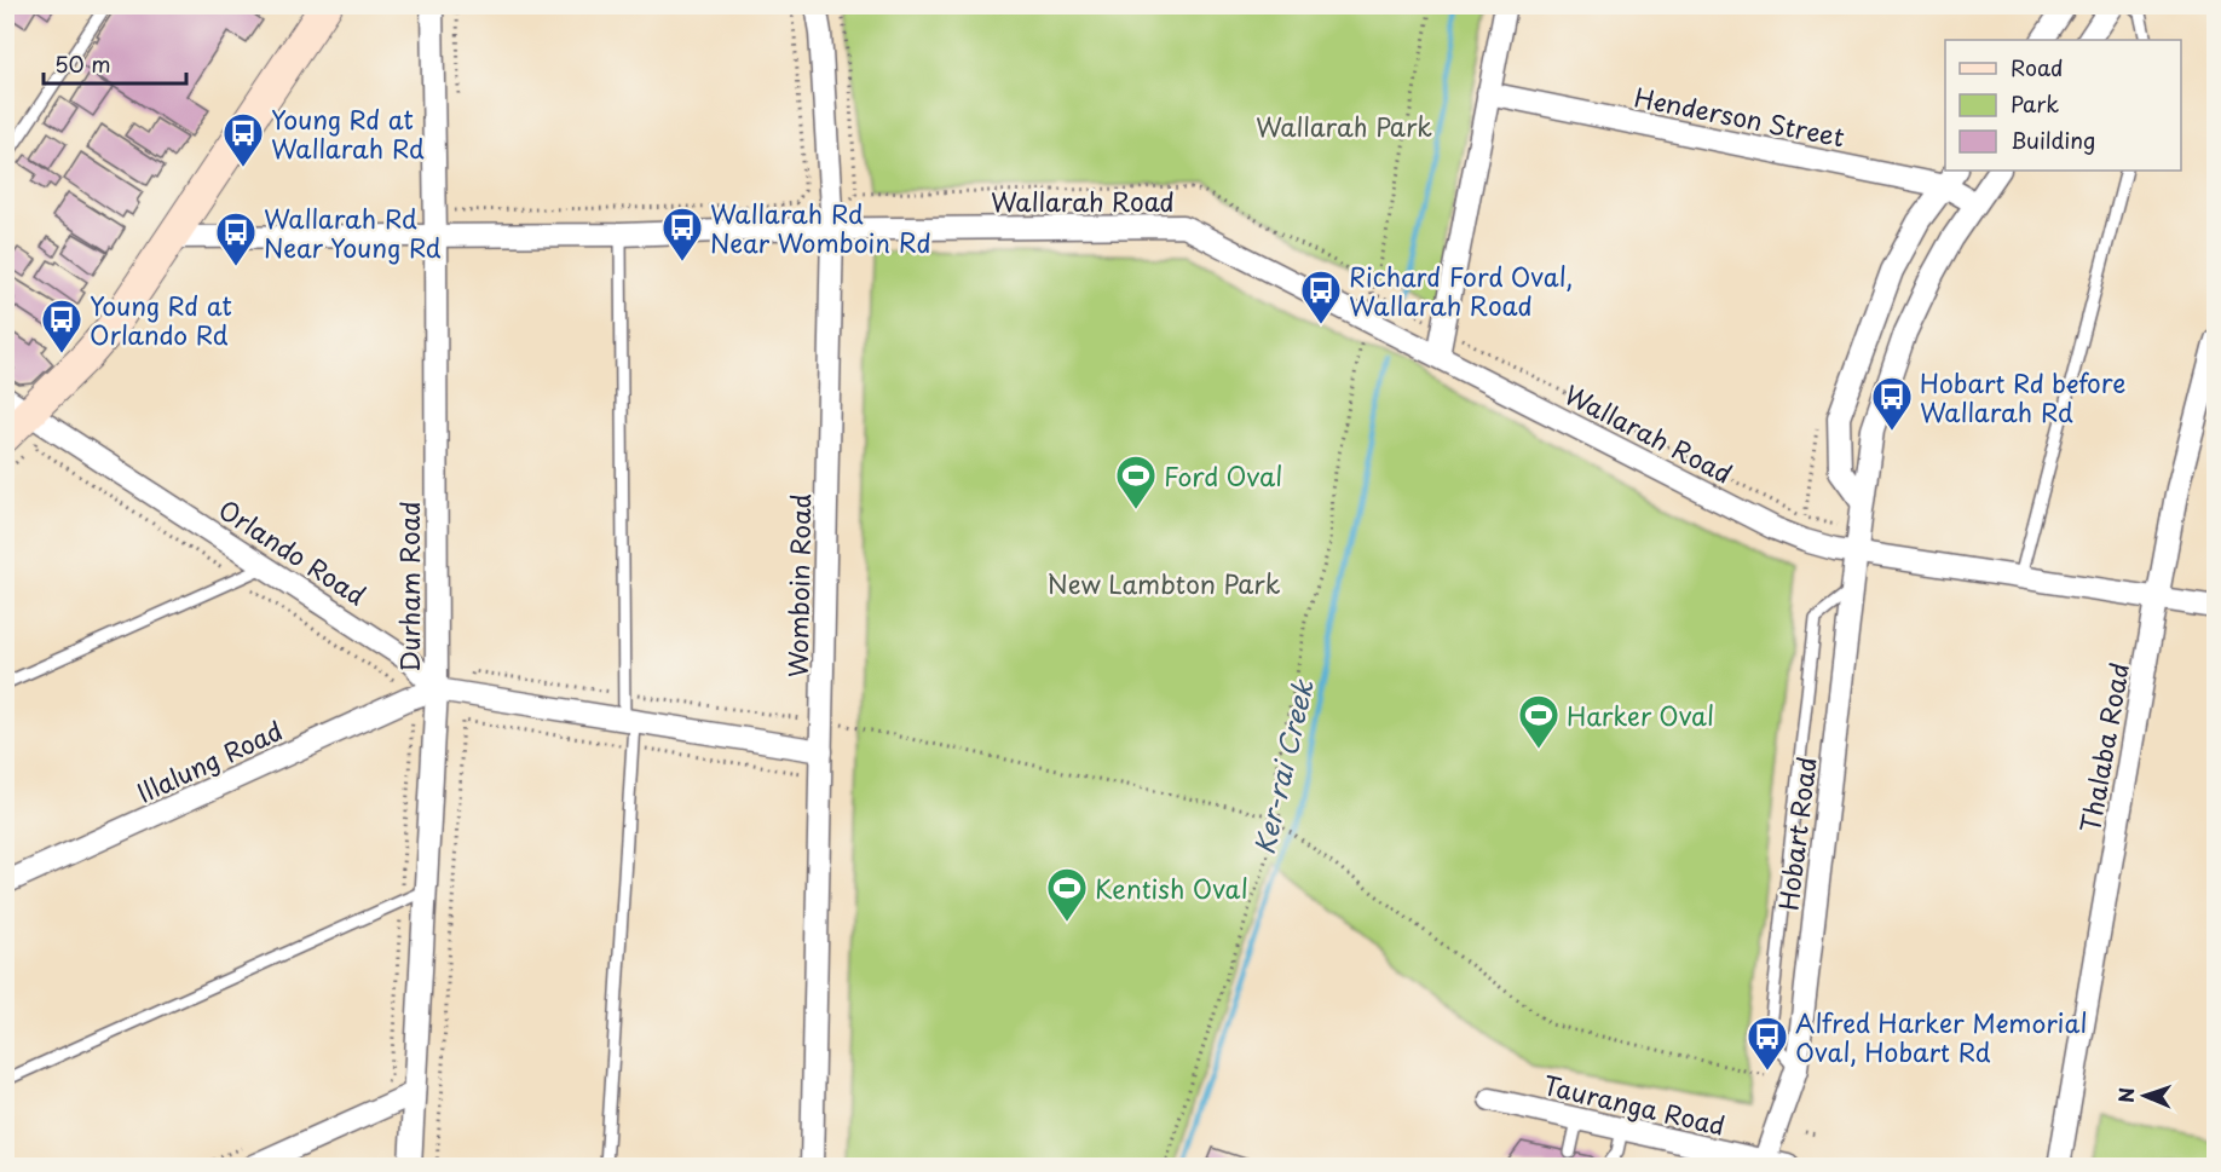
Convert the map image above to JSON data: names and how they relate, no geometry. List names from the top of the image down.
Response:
{
  "streets": {
    "street": [
      "Henderson Street",
      "Wallarah Road",
      "Orlando Road",
      "Womboin Road",
      "Durham Road",
      "Thalaba Road",
      "Illalung Road",
      "Hobart Road",
      "Tauranga Road"
    ]
  },
  "crossings": [
    ["Henderson Street", "Hobart Road"],
    ["Wallarah Road", "Womboin Road"],
    ["Wallarah Road", "Durham Road"],
    ["Wallarah Road", "Thalaba Road"],
    ["Wallarah Road", "Hobart Road"],
    ["Orlando Road", "Durham Road"],
    ["Orlando Road", "Illalung Road"],
    ["Durham Road", "Illalung Road"],
    ["Hobart Road", "Tauranga Road"]
  ],
  "water": ["Ker-rai Creek"],
  "parks": ["Wallarah Park", "New Lambton Park"],
  "places": {
    "bus stop": [
      "Young Rd at Wallarah Rd",
      "Wallarah Rd Near Womboin Rd",
      "Wallarah Rd Near Young Rd",
      "Richard Ford Oval, Wallarah Road",
      "Young Rd at Orlando Rd",
      "Hobart Rd before Wallarah Rd",
      "Alfred Harker Memorial Oval, Hobart Rd"
    ],
    "sports": ["Ford Oval", "Harker Oval", "Kentish Oval"]
  },
  "legend": ["Road", "Park", "Building"],
  "scale_bar": "50 m",
  "north": "left"
}
